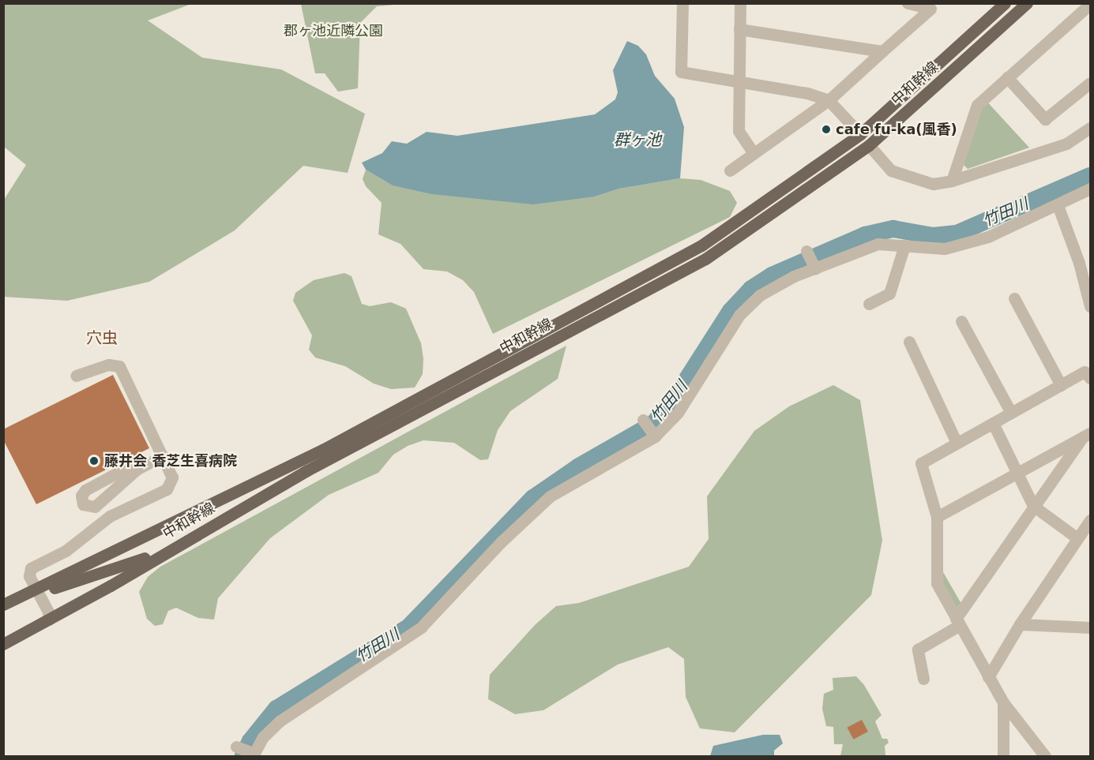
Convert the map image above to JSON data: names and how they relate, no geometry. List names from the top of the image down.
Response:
{
  "streets": {
    "main road": ["中和幹線"]
  },
  "districts": ["穴虫"],
  "water": ["群ヶ池", "竹田川"],
  "parks": ["郡ヶ池近隣公園"],
  "places": ["cafe fu-ka(風香)", "藤井会 香芝生喜病院"]
}
